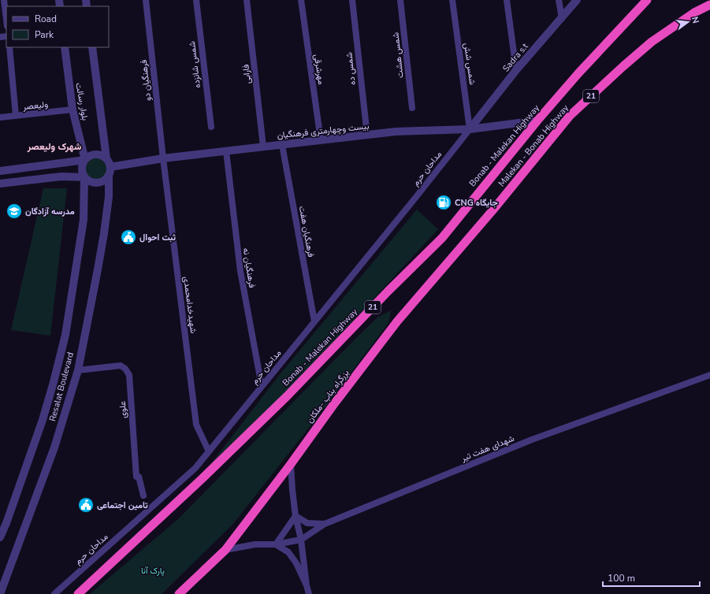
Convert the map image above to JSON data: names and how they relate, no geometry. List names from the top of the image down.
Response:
{
  "streets": {
    "highway": [
      "21",
      "Bonab - Malekan Highway",
      "Malekan - Bonab Highway",
      "بزرگراه بناب -ملکان"
    ],
    "street": [
      "شمس هشت",
      "Sadra s.t",
      "شمس شش",
      "شمس شانزده",
      "شمس ده",
      "مهرشرقی",
      "فارابی",
      "فرهنگیان دو",
      "بلوار رسالت",
      "ولیعصر",
      "بیست وچهارمتری فرهنگیان",
      "مداحان حرم",
      "فرهنگیان هفت",
      "فرهنگیان نه",
      "شهیدخدامحمدی",
      "Resalat Boulevard",
      "علوی",
      "شهدای هفت تیر"
    ]
  },
  "crossings": [
    ["Sadra s.t", "شمس شش"],
    ["Sadra s.t", "بیست وچهارمتری فرهنگیان"],
    ["Sadra s.t", "مداحان حرم"],
    ["شمس شش", "بیست وچهارمتری فرهنگیان"],
    ["شمس شش", "مداحان حرم"],
    ["شمس ده", "بیست وچهارمتری فرهنگیان"],
    ["مهرشرقی", "بیست وچهارمتری فرهنگیان"],
    ["فارابی", "بیست وچهارمتری فرهنگیان"],
    ["فرهنگیان دو", "بیست وچهارمتری فرهنگیان"],
    ["فرهنگیان دو", "شهیدخدامحمدی"],
    ["بلوار رسالت", "ولیعصر"],
    ["بلوار رسالت", "بیست وچهارمتری فرهنگیان"],
    ["بلوار رسالت", "Resalat Boulevard"],
    ["بیست وچهارمتری فرهنگیان", "Bonab - Malekan Highway"],
    ["بیست وچهارمتری فرهنگیان", "مداحان حرم"],
    ["بیست وچهارمتری فرهنگیان", "فرهنگیان هفت"],
    ["بیست وچهارمتری فرهنگیان", "فرهنگیان نه"],
    ["بیست وچهارمتری فرهنگیان", "شهیدخدامحمدی"],
    ["بیست وچهارمتری فرهنگیان", "Resalat Boulevard"],
    ["Malekan - Bonab Highway", "بزرگراه بناب -ملکان"],
    ["مداحان حرم", "فرهنگیان هفت"],
    ["مداحان حرم", "فرهنگیان نه"],
    ["مداحان حرم", "شهیدخدامحمدی"],
    ["Resalat Boulevard", "علوی"],
    ["بزرگراه بناب -ملکان", "شهدای هفت تیر"]
  ],
  "districts": ["شهرک ولیعصر"],
  "parks": ["پارک آنا"],
  "places": {
    "fuel station": ["CNG جایگاه"],
    "school or university": ["مدرسه آزادگان"],
    "public building": ["ثبت احوال", "تامین اجتماعی"]
  },
  "legend": ["Road", "Park"],
  "scale_bar": "100 m",
  "north": "right"
}
